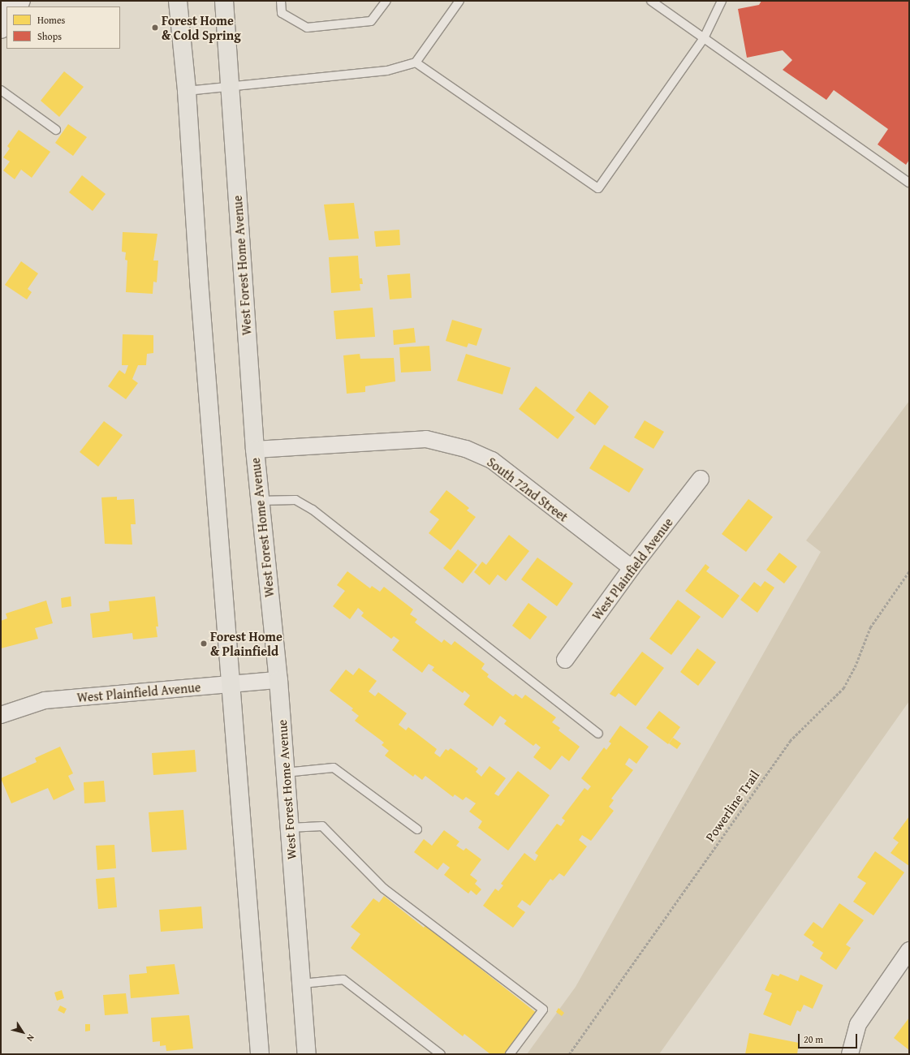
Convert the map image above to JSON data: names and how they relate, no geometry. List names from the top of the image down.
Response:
{
  "streets": {
    "main road": ["West Forest Home Avenue"],
    "street": ["South 72nd Street", "West Plainfield Avenue"],
    "path": ["Powerline Trail"]
  },
  "crossings": [
    ["West Forest Home Avenue", "South 72nd Street"],
    ["West Forest Home Avenue", "West Plainfield Avenue"],
    ["South 72nd Street", "West Plainfield Avenue"]
  ],
  "places": ["Forest Home & Cold Spring", "Forest Home & Plainfield"],
  "legend": ["Homes", "Shops"],
  "scale_bar": "20 m",
  "north": "bottom right"
}
